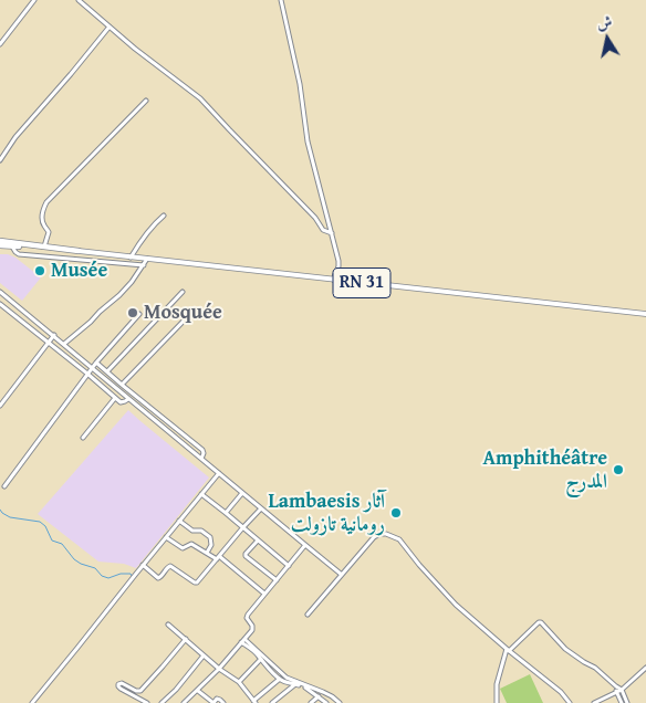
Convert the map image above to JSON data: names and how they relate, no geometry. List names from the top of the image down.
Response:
{
  "streets": {
    "highway": ["RN 31"]
  },
  "places": [
    "Musée",
    "Mosquée",
    "Amphithéâtre المدرج",
    "Lambaesis آثار رومانية تازولت"
  ],
  "north": "top"
}
